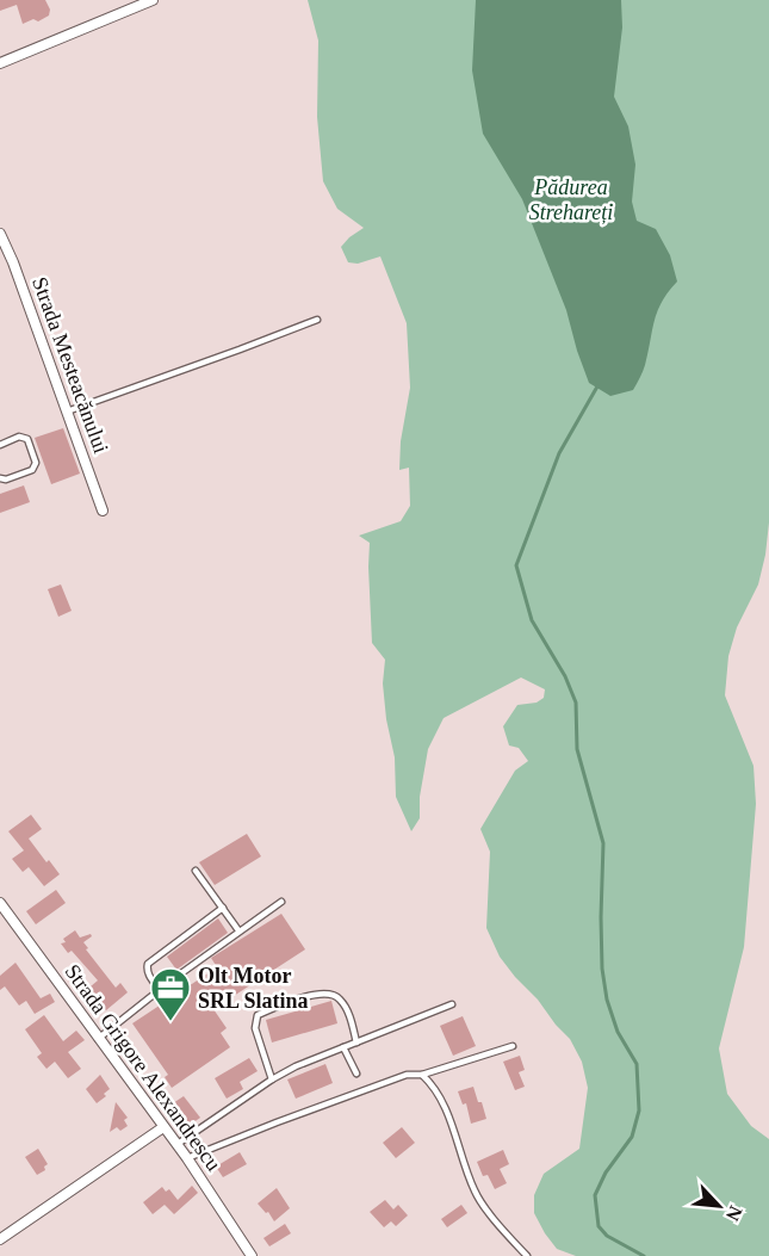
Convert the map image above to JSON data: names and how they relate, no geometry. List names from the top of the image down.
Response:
{
  "streets": {
    "street": ["Strada Mesteacănului", "Strada Grigore Alexandrescu"]
  },
  "parks": ["Pădurea Strehareți"],
  "places": {
    "office": ["Olt Motor SRL Slatina"]
  },
  "north": "bottom right"
}
